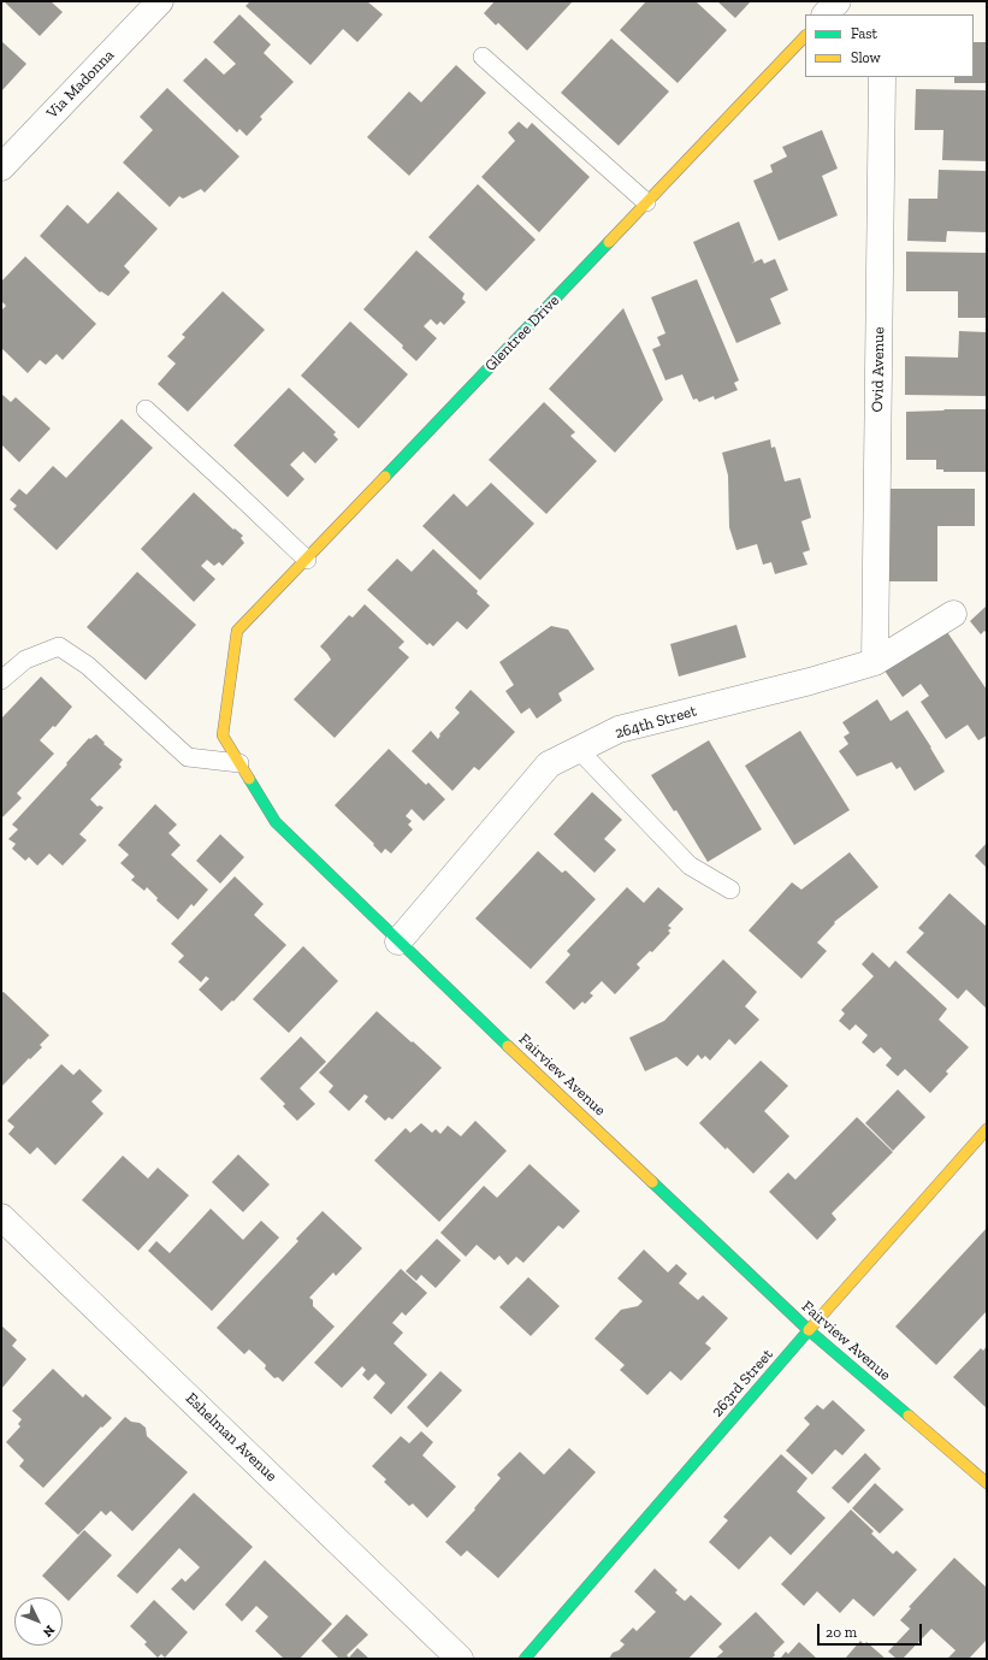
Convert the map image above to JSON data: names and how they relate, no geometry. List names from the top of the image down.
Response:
{
  "streets": {
    "street": [
      "Via Madonna",
      "Glentree Drive",
      "Ovid Avenue",
      "264th Street",
      "Fairview Avenue",
      "263rd Street",
      "Eshelman Avenue"
    ]
  },
  "crossings": [
    ["Glentree Drive", "Fairview Avenue"],
    ["Ovid Avenue", "264th Street"],
    ["264th Street", "Fairview Avenue"],
    ["Fairview Avenue", "263rd Street"]
  ],
  "legend": ["Fast", "Slow"],
  "scale_bar": "20 m",
  "north": "bottom right"
}
